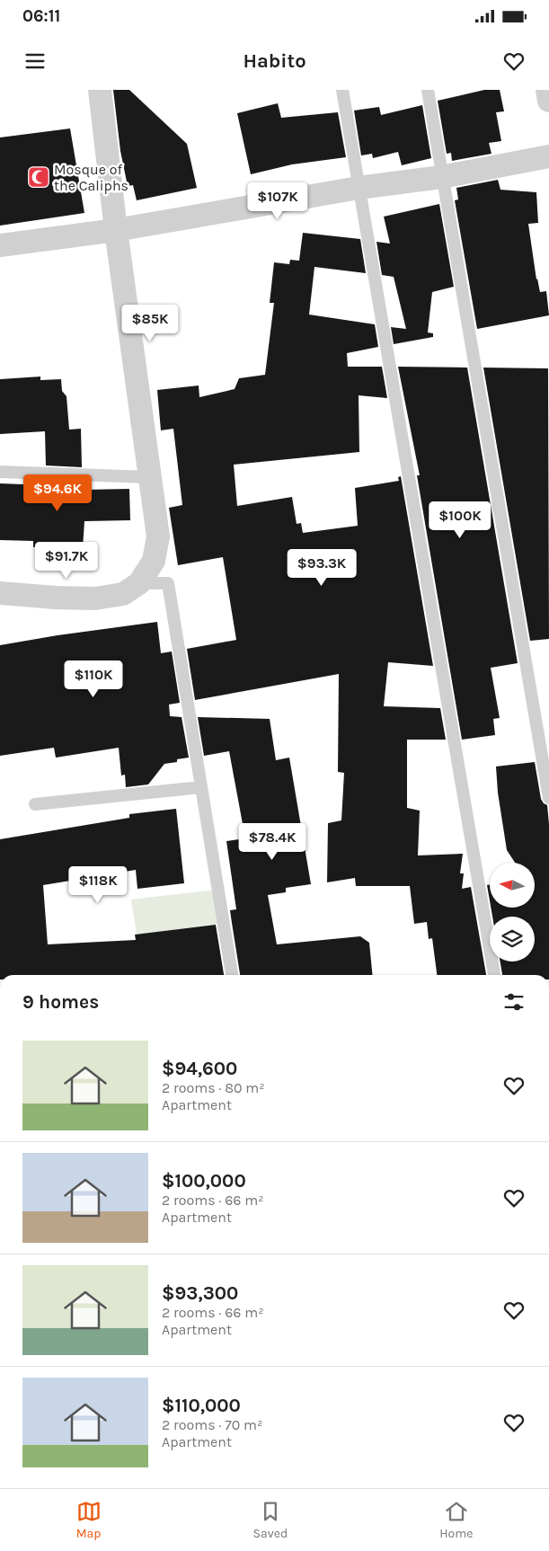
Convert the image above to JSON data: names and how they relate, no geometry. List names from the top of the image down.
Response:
{
  "places": {
    "mosque": ["Mosque of the Caliphs"]
  },
  "north": "left",
  "page": {
    "status": "06:11",
    "header": "Habito",
    "price": [
      "$107K",
      "$85K",
      "$94.6K",
      "$100K",
      "$91.7K",
      "$93.3K",
      "$110K",
      "$78.4K",
      "$118K"
    ],
    "heading": "9 homes",
    "list": [
      {
        "name": "$94,600",
        "note": "2 rooms · 80 m² · Apartment"
      },
      {
        "name": "$100,000",
        "note": "2 rooms · 66 m² · Apartment"
      },
      {
        "name": "$93,300",
        "note": "2 rooms · 66 m² · Apartment"
      },
      {
        "name": "$110,000",
        "note": "2 rooms · 70 m² · Apartment"
      }
    ],
    "tabs": ["Map", "Saved", "Home"]
  }
}
